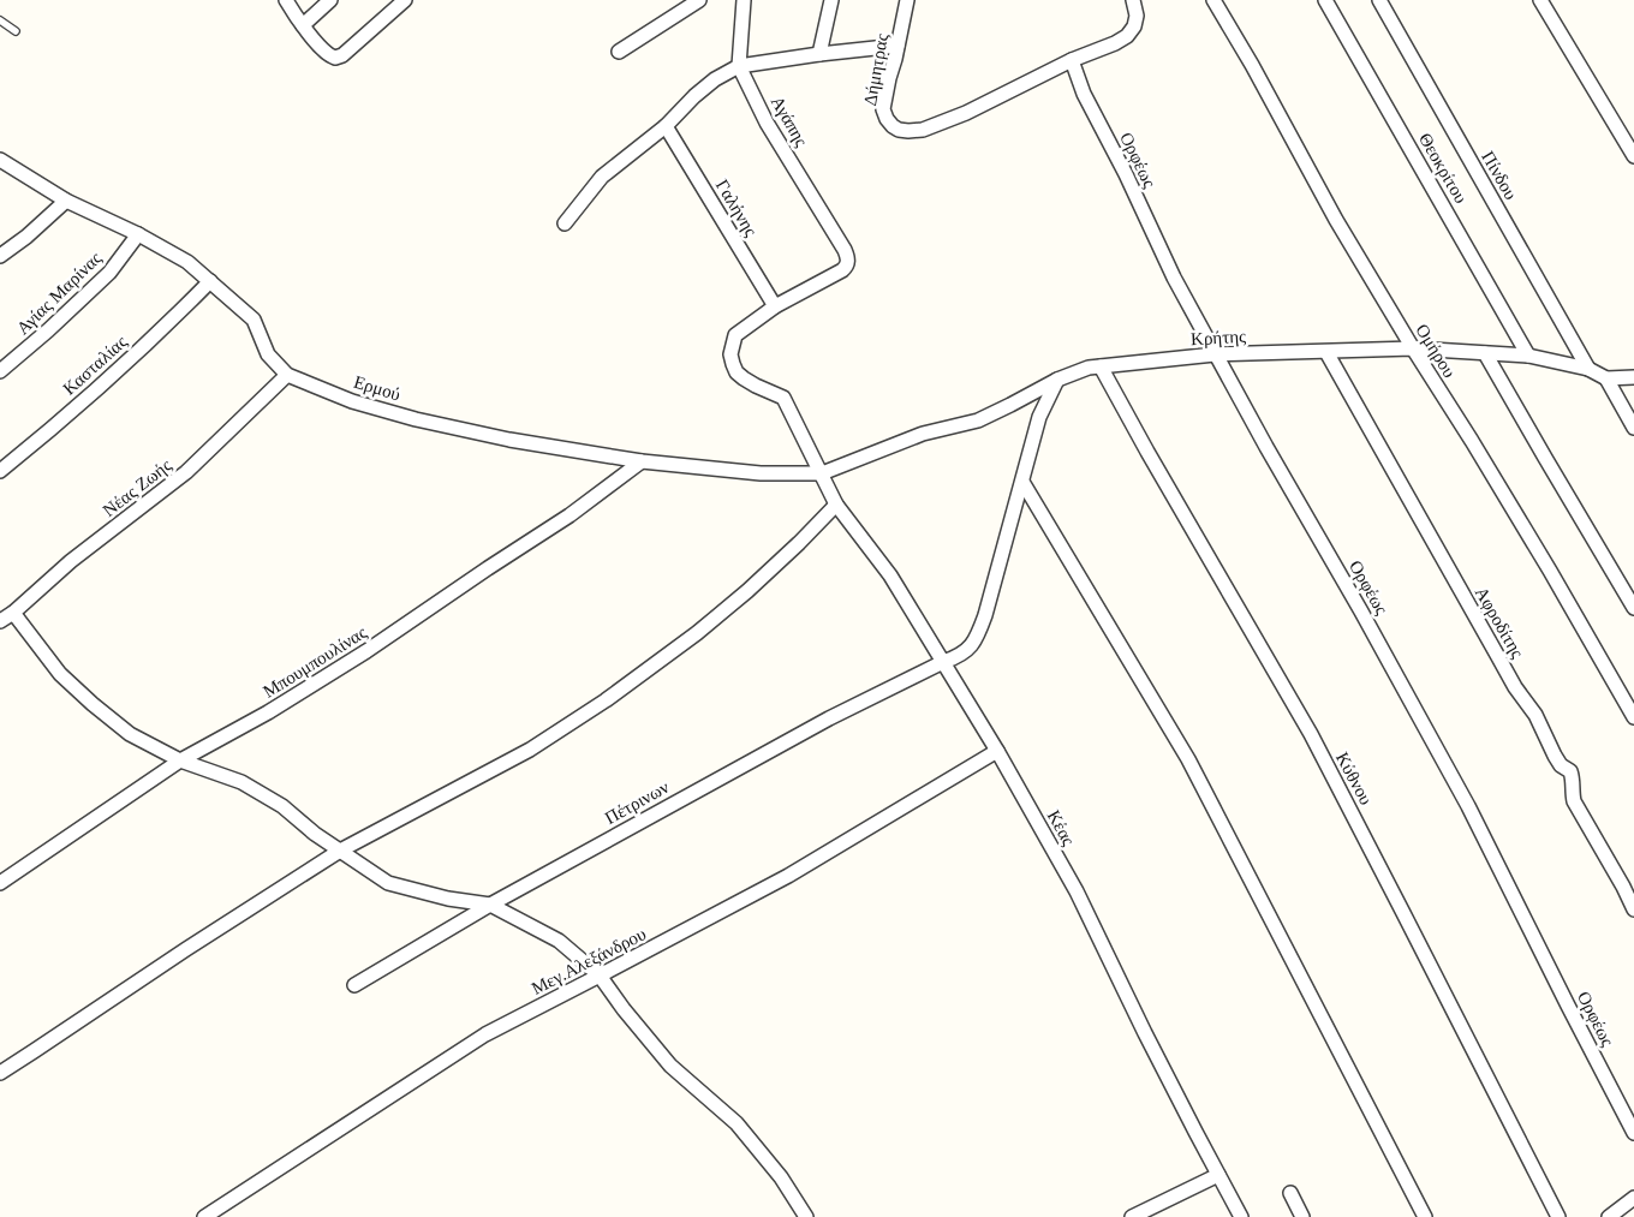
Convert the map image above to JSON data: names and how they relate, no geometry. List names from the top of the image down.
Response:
{
  "streets": {
    "street": [
      "Δήμητρας",
      "Αγάπης",
      "Ορφέως",
      "Θεοκρίτου",
      "Πίνδου",
      "Γαλήνης",
      "Αγίας Μαρίνας",
      "Κρήτης",
      "Ομήρου",
      "Κασταλίας",
      "Ερμού",
      "Νέας Ζωής",
      "Αφροδίτης",
      "Μπουμπουλίνας",
      "Κύθνου",
      "Πέτρινων",
      "Κέας",
      "Μεγ.Αλεξάνδρου"
    ]
  },
  "crossings": [
    ["Δήμητρας", "Ορφέως"],
    ["Αγάπης", "Γαλήνης"],
    ["Αγάπης", "Κέας"],
    ["Ορφέως", "Κρήτης"],
    ["Θεοκρίτου", "Κρήτης"],
    ["Πίνδου", "Κρήτης"],
    ["Γαλήνης", "Κέας"],
    ["Αγίας Μαρίνας", "Ερμού"],
    ["Κρήτης", "Ομήρου"],
    ["Κρήτης", "Ερμού"],
    ["Κρήτης", "Αφροδίτης"],
    ["Κρήτης", "Κύθνου"],
    ["Κρήτης", "Πέτρινων"],
    ["Κρήτης", "Κέας"],
    ["Κασταλίας", "Ερμού"],
    ["Ερμού", "Νέας Ζωής"],
    ["Ερμού", "Μπουμπουλίνας"],
    ["Ερμού", "Κέας"],
    ["Πέτρινων", "Κέας"],
    ["Κέας", "Μεγ.Αλεξάνδρου"]
  ]
}
